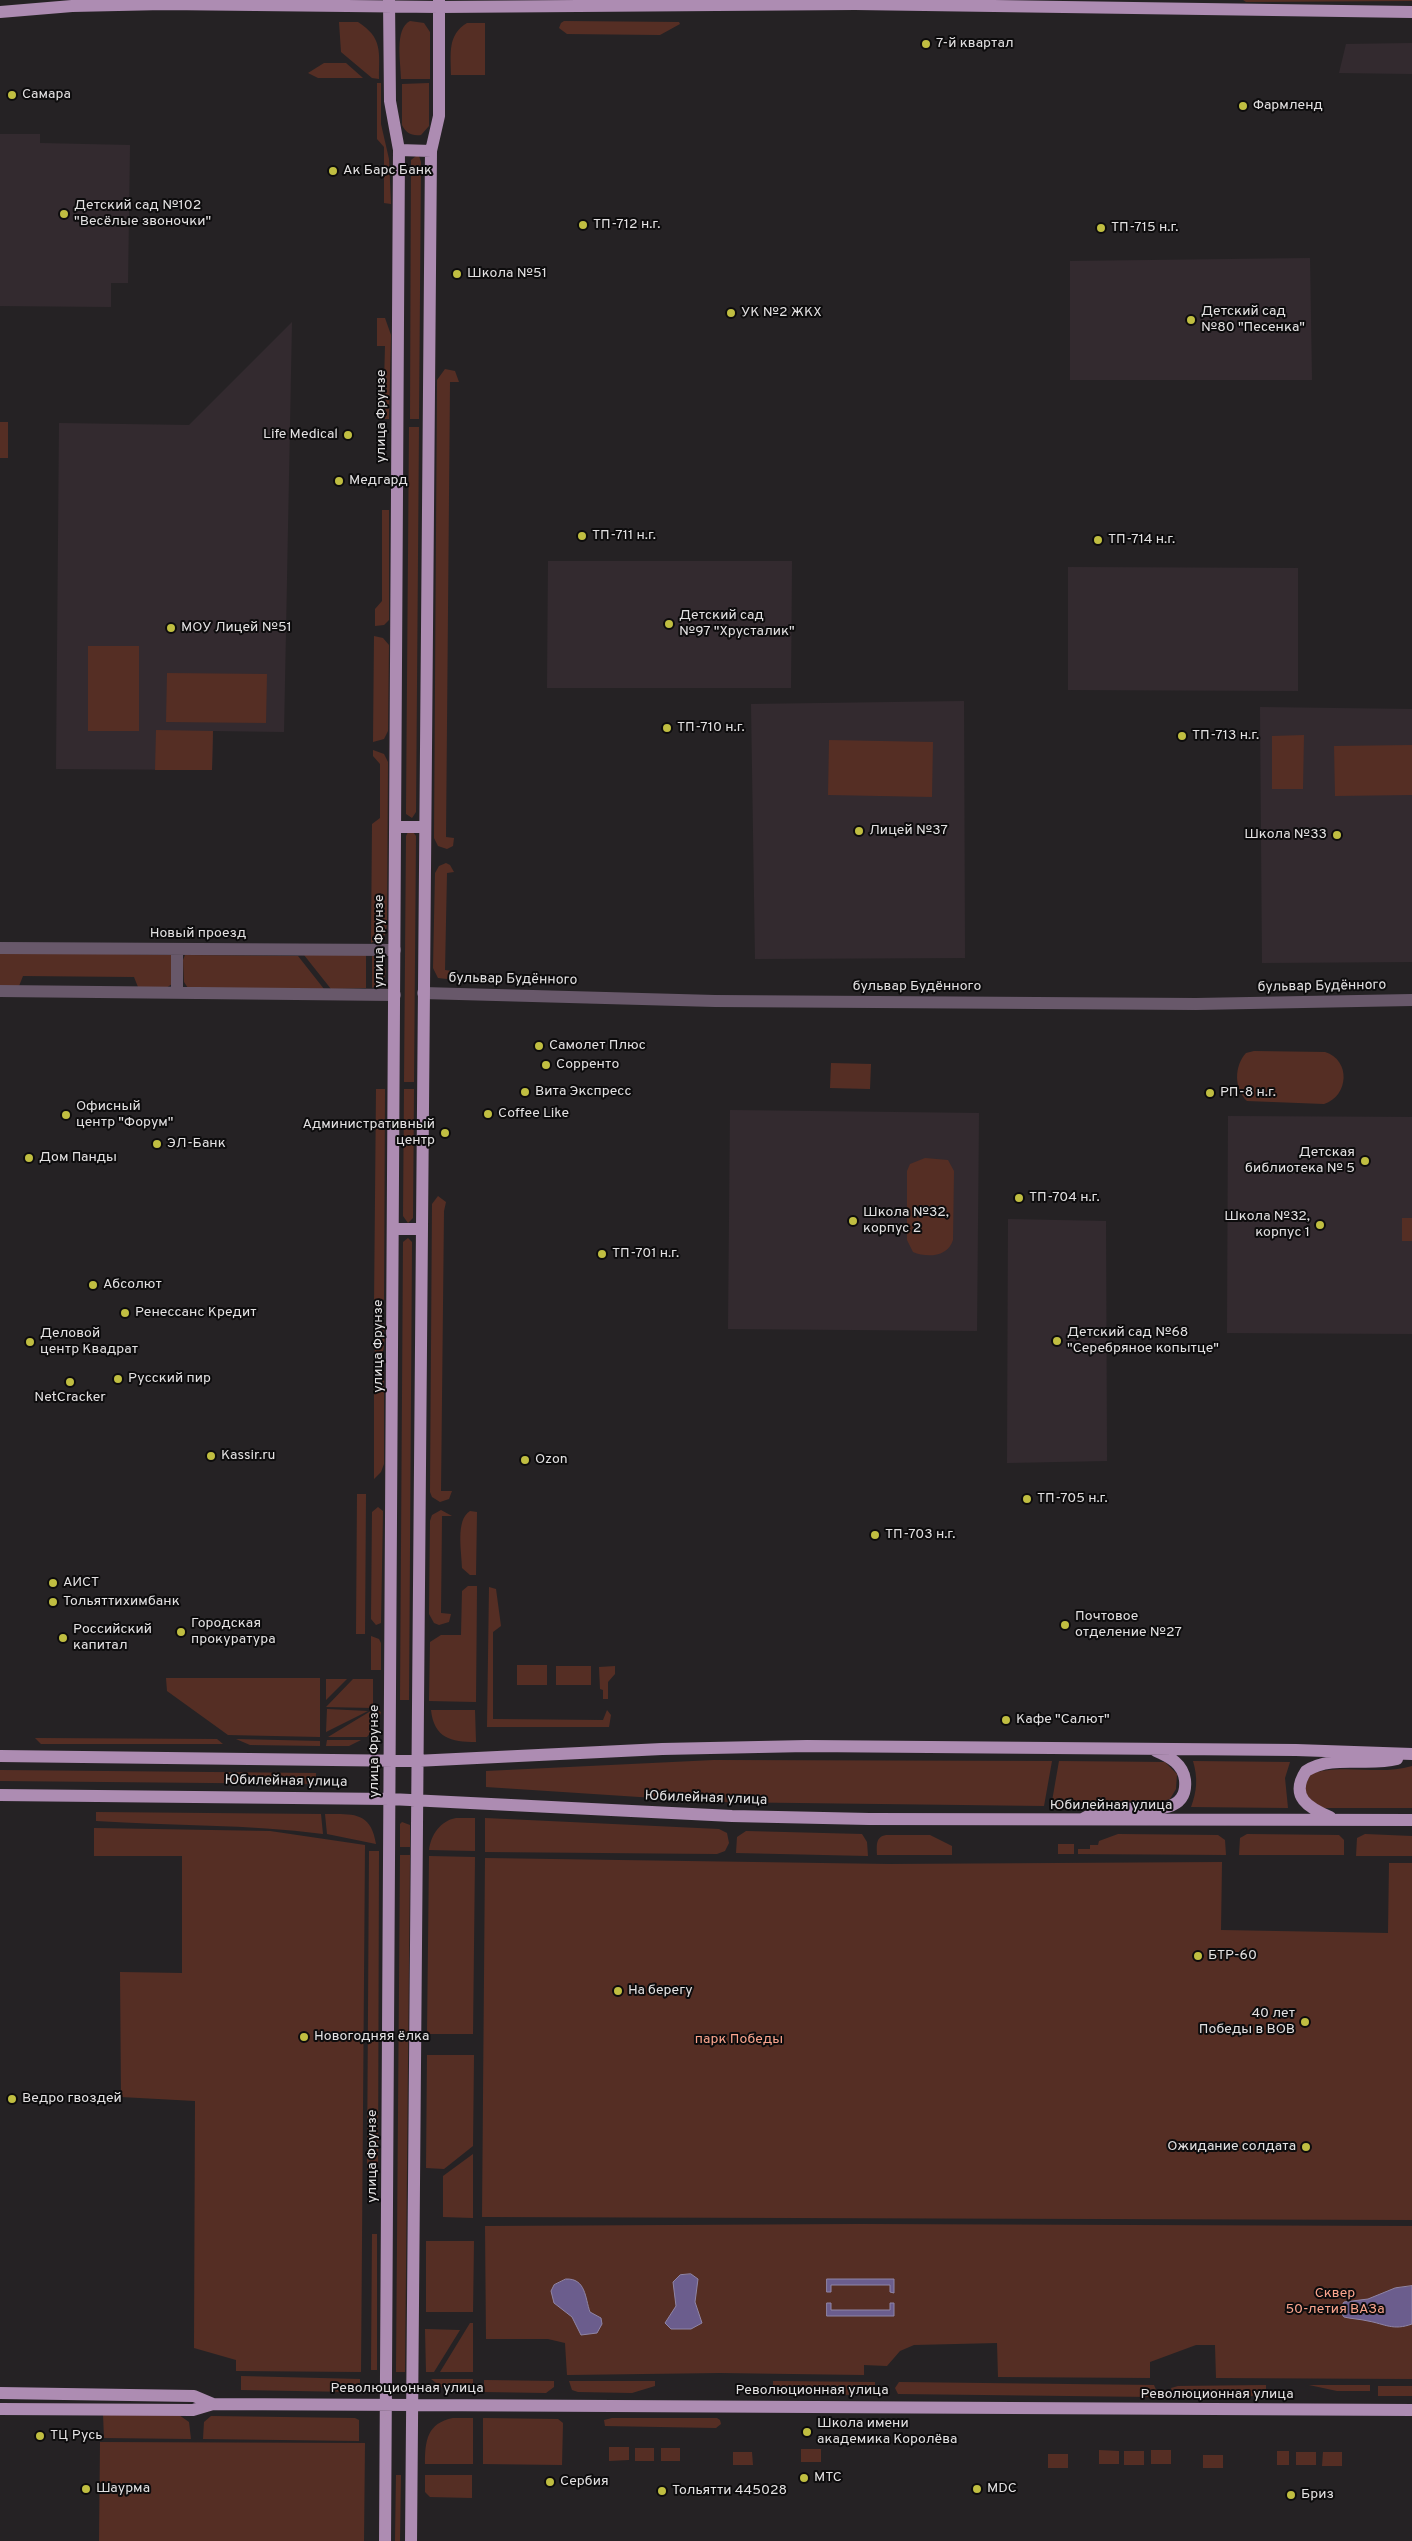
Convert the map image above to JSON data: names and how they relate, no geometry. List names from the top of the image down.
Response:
{
  "streets": {
    "main road": ["улица Фрунзе", "Юбилейная улица", "Революционная улица"],
    "street": ["Новый проезд", "бульвар Будённого"]
  },
  "crossings": [
    ["улица Фрунзе", "Новый проезд"],
    ["улица Фрунзе", "Юбилейная улица"],
    ["улица Фрунзе", "Революционная улица"]
  ],
  "parks": ["парк Победы", "Сквер 50-летия ВАЗа"],
  "places": [
    "7-й квартал",
    "Самара",
    "Фармленд",
    "Ак Барс Банк",
    "Детский сад №102 \"Весёлые звоночки\"",
    "ТП-712 н.г.",
    "ТП-715 н.г.",
    "Школа №51",
    "УК №2 ЖКХ",
    "Детский сад №80 \"Песенка\"",
    "Life Medical",
    "Медгард",
    "ТП-711 н.г.",
    "ТП-714 н.г.",
    "Детский сад №97 \"Хрусталик\"",
    "МОУ Лицей №51",
    "ТП-710 н.г.",
    "ТП-713 н.г.",
    "Лицей №37",
    "Школа №33",
    "Самолет Плюс",
    "Сорренто",
    "Вита Экспресс",
    "РП-8 н.г.",
    "Coffee Like",
    "Офисный центр \"Форум\"",
    "Административный центр",
    "ЭЛ-Банк",
    "Дом Панды",
    "Детская библиотека № 5",
    "ТП-704 н.г.",
    "Школа №32, корпус 2",
    "Школа №32, корпус 1",
    "ТП-701 н.г.",
    "Абсолют",
    "Ренессанс Кредит",
    "Детский сад №68 \"Серебряное копытце\"",
    "Деловой центр Квадрат",
    "Русский пир",
    "NetCracker",
    "Kassir.ru",
    "Ozon",
    "ТП-705 н.г.",
    "ТП-703 н.г.",
    "АИСТ",
    "Тольяттихимбанк",
    "Почтовое отделение №27",
    "Городская прокуратура",
    "Российский капитал",
    "Кафе \"Салют\"",
    "БТР-60",
    "На берегу",
    "40 лет Победы в ВОВ",
    "Новогодняя ёлка",
    "Ведро гвоздей",
    "Ожидание солдата",
    "Школа имени академика Королёва",
    "ТЦ Русь",
    "МТС",
    "Сербия",
    "Шаурма",
    "MDC",
    "Тольятти 445028",
    "Бриз"
  ]
}
